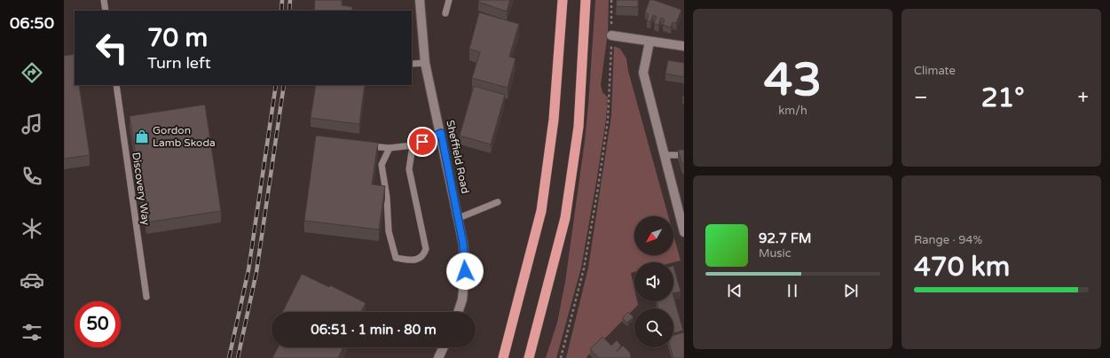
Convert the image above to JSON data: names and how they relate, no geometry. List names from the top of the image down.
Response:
{
  "streets": {
    "main road": ["Sheffield Road"],
    "lane": ["Discovery Way"]
  },
  "places": {
    "shop": ["Gordon Lamb Skoda"]
  },
  "north": "bottom left",
  "page": {
    "tabs": "06:50",
    "tile": [
      ["43", "km/h"],
      "Climate",
      ["Range · 94%", "470 km"]
    ],
    "turn": ["70 m", "Turn left"],
    "heat": ["−", "21°", "+"],
    "song": ["92.7 FM", "Music"],
    "limit": "50",
    "trip": "06:51 · 1 min · 80 m"
  }
}
